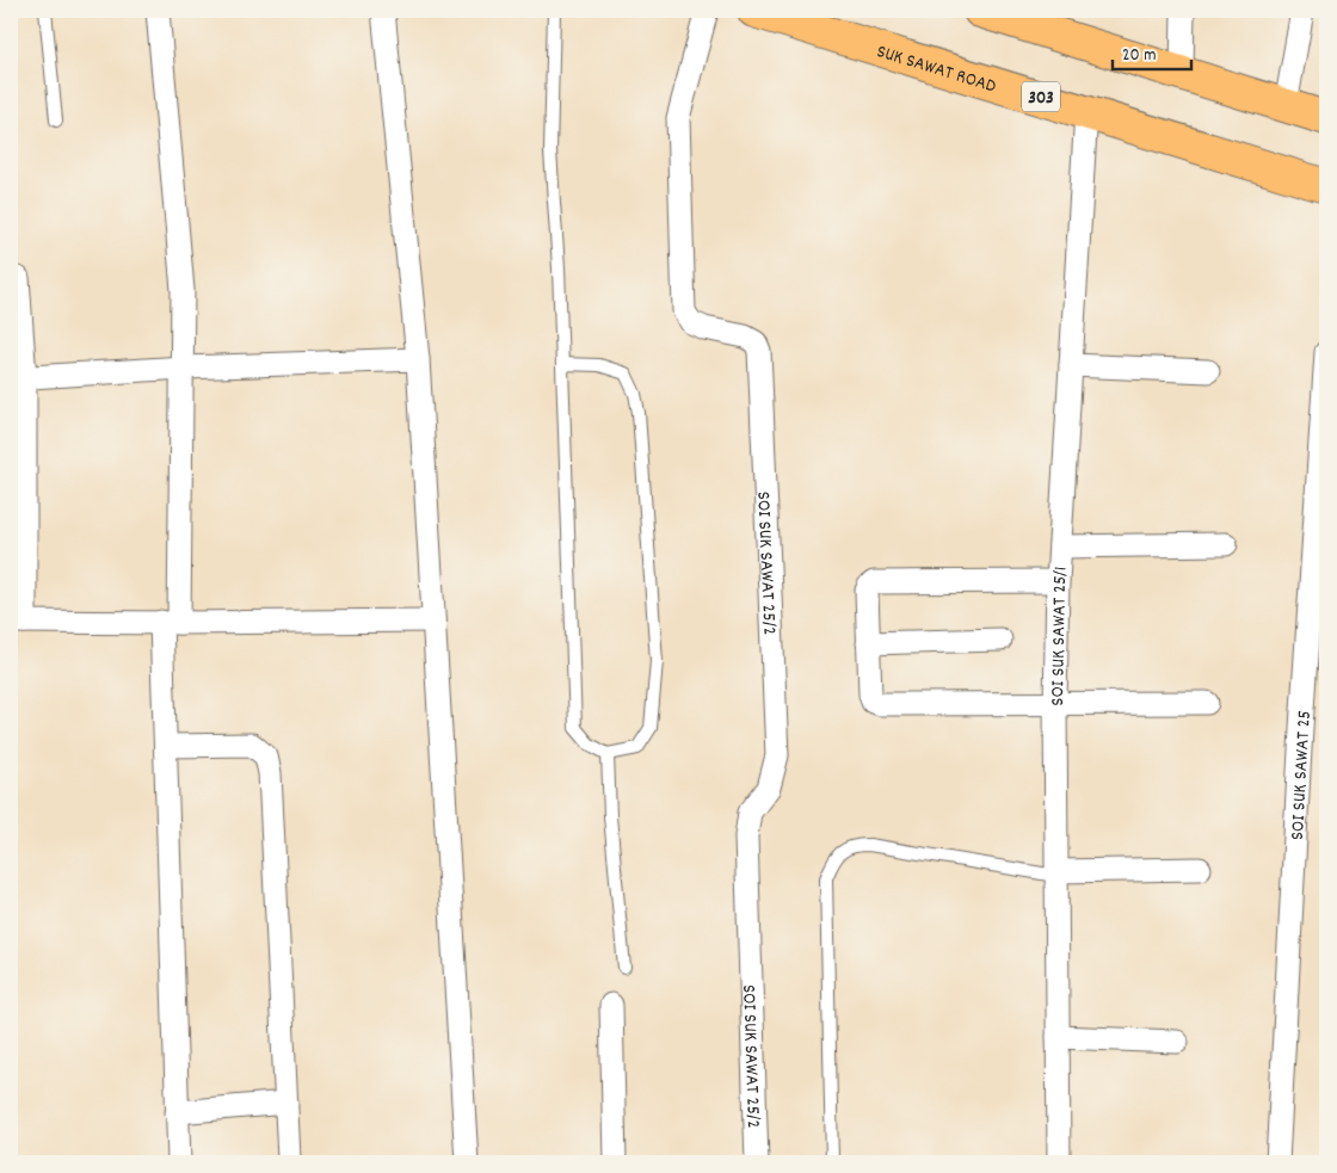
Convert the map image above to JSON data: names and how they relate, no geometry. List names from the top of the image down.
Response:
{
  "streets": {
    "main road": ["SUK SAWAT ROAD", "303"],
    "street": ["SOI SUK SAWAT 25/2", "SOI SUK SAWAT 25/1", "SOI SUK SAWAT 25"]
  },
  "crossings": [
    ["SUK SAWAT ROAD", "SOI SUK SAWAT 25/1"]
  ],
  "scale_bar": "20 m"
}
